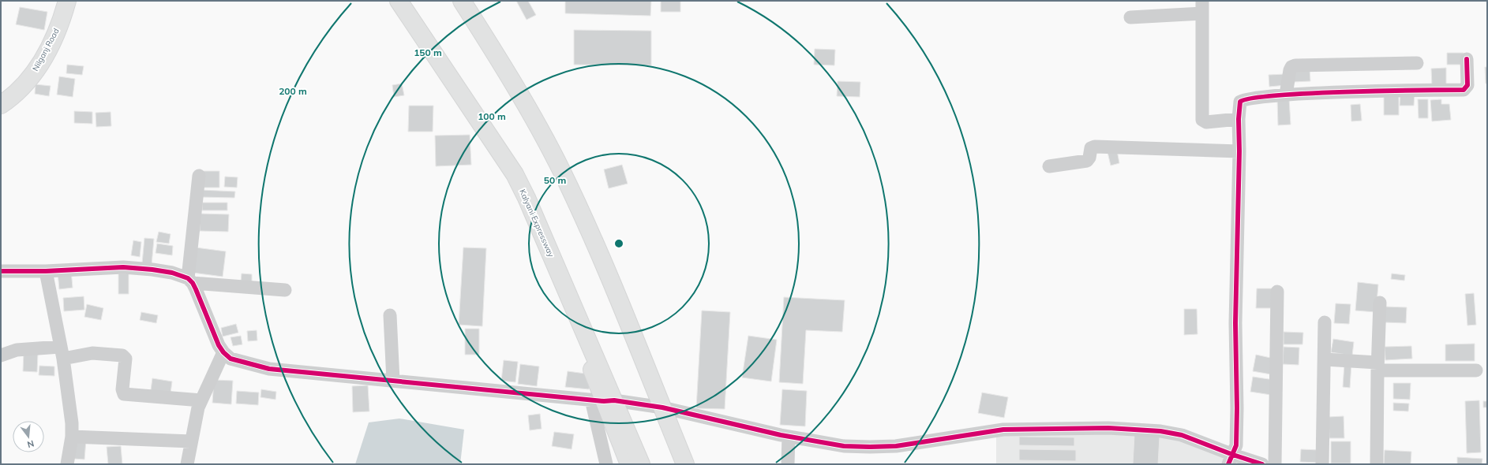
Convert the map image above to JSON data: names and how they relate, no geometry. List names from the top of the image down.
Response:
{
  "streets": {
    "main road": ["Nilganj Road", "Kalyani Expressway"]
  },
  "north": "bottom",
  "rings": [
    "150 m",
    "200 m",
    "100 m",
    "50 m"
  ]
}
